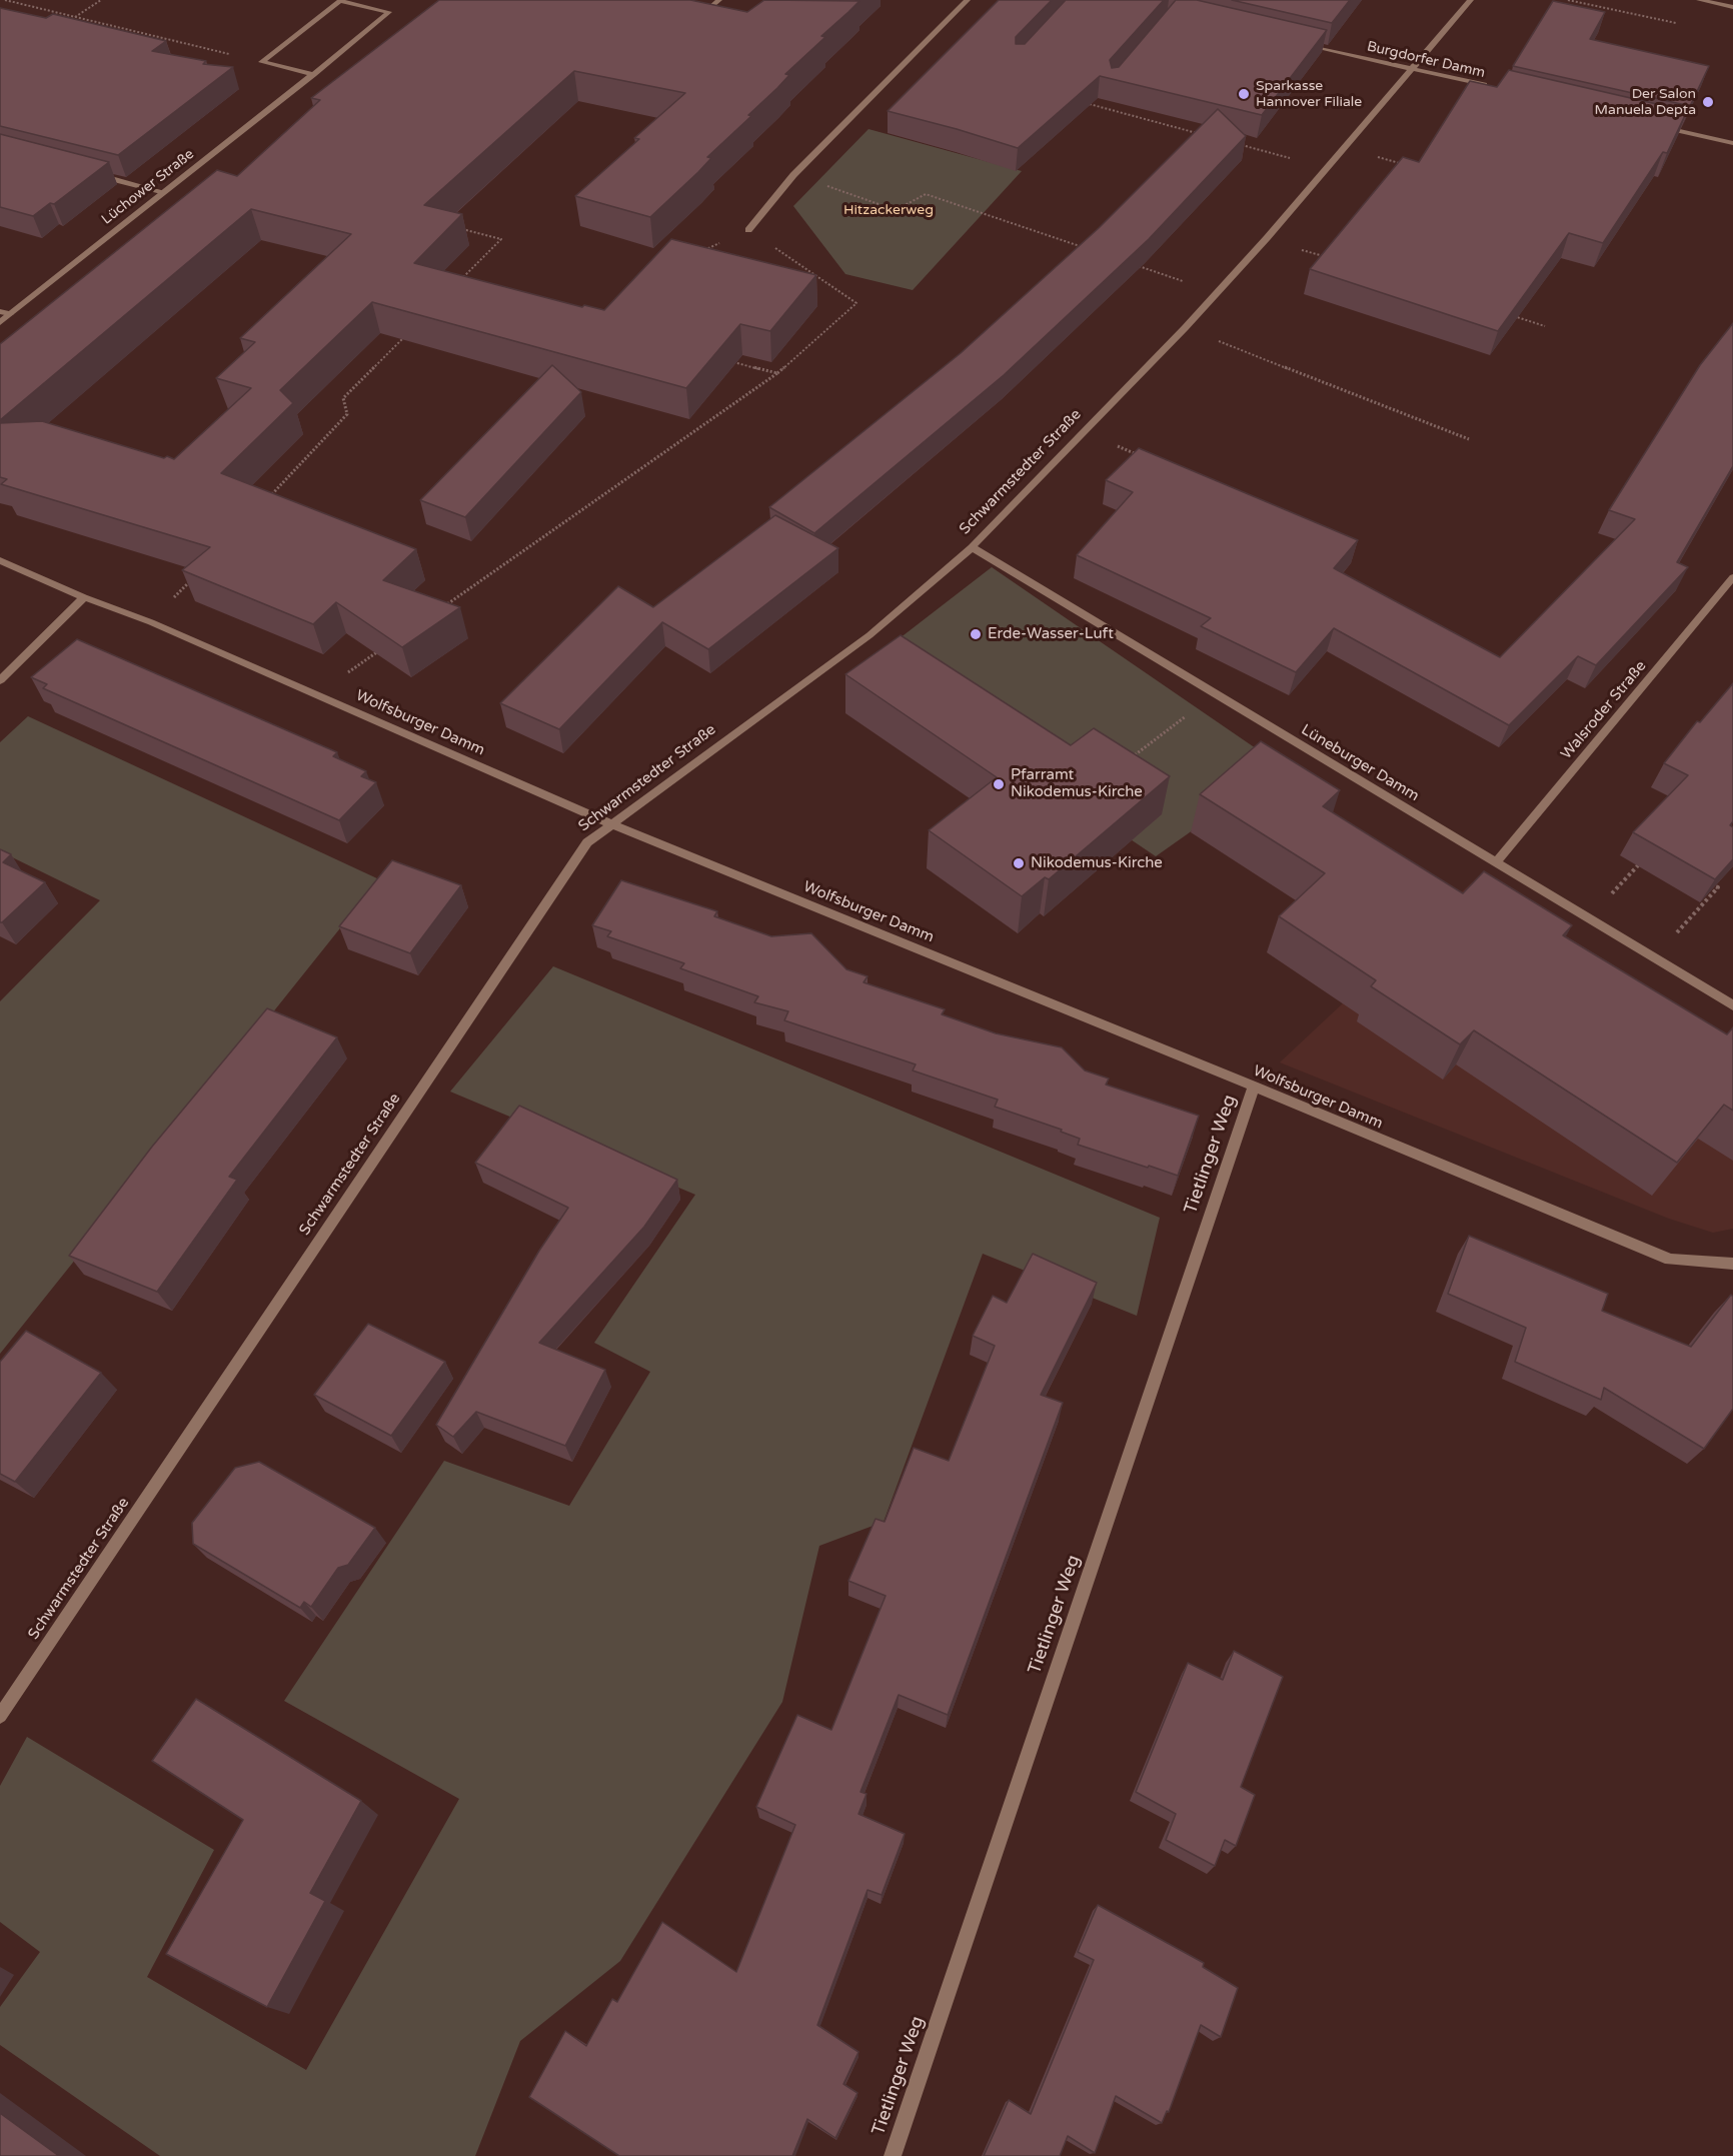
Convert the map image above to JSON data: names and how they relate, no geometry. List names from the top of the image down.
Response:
{
  "streets": {
    "street": [
      "Burgdorfer Damm",
      "Lüchower Straße",
      "Schwarmstedter Straße",
      "Walsroder Straße",
      "Wolfsburger Damm",
      "Lüneburger Damm",
      "Tietlinger Weg"
    ]
  },
  "crossings": [
    ["Burgdorfer Damm", "Schwarmstedter Straße"],
    ["Schwarmstedter Straße", "Wolfsburger Damm"],
    ["Schwarmstedter Straße", "Lüneburger Damm"],
    ["Walsroder Straße", "Lüneburger Damm"],
    ["Wolfsburger Damm", "Tietlinger Weg"]
  ],
  "parks": ["Hitzackerweg"],
  "places": [
    "Sparkasse Hannover Filiale",
    "Der Salon Manuela Depta",
    "Erde-Wasser-Luft",
    "Pfarramt Nikodemus-Kirche",
    "Nikodemus-Kirche"
  ]
}
